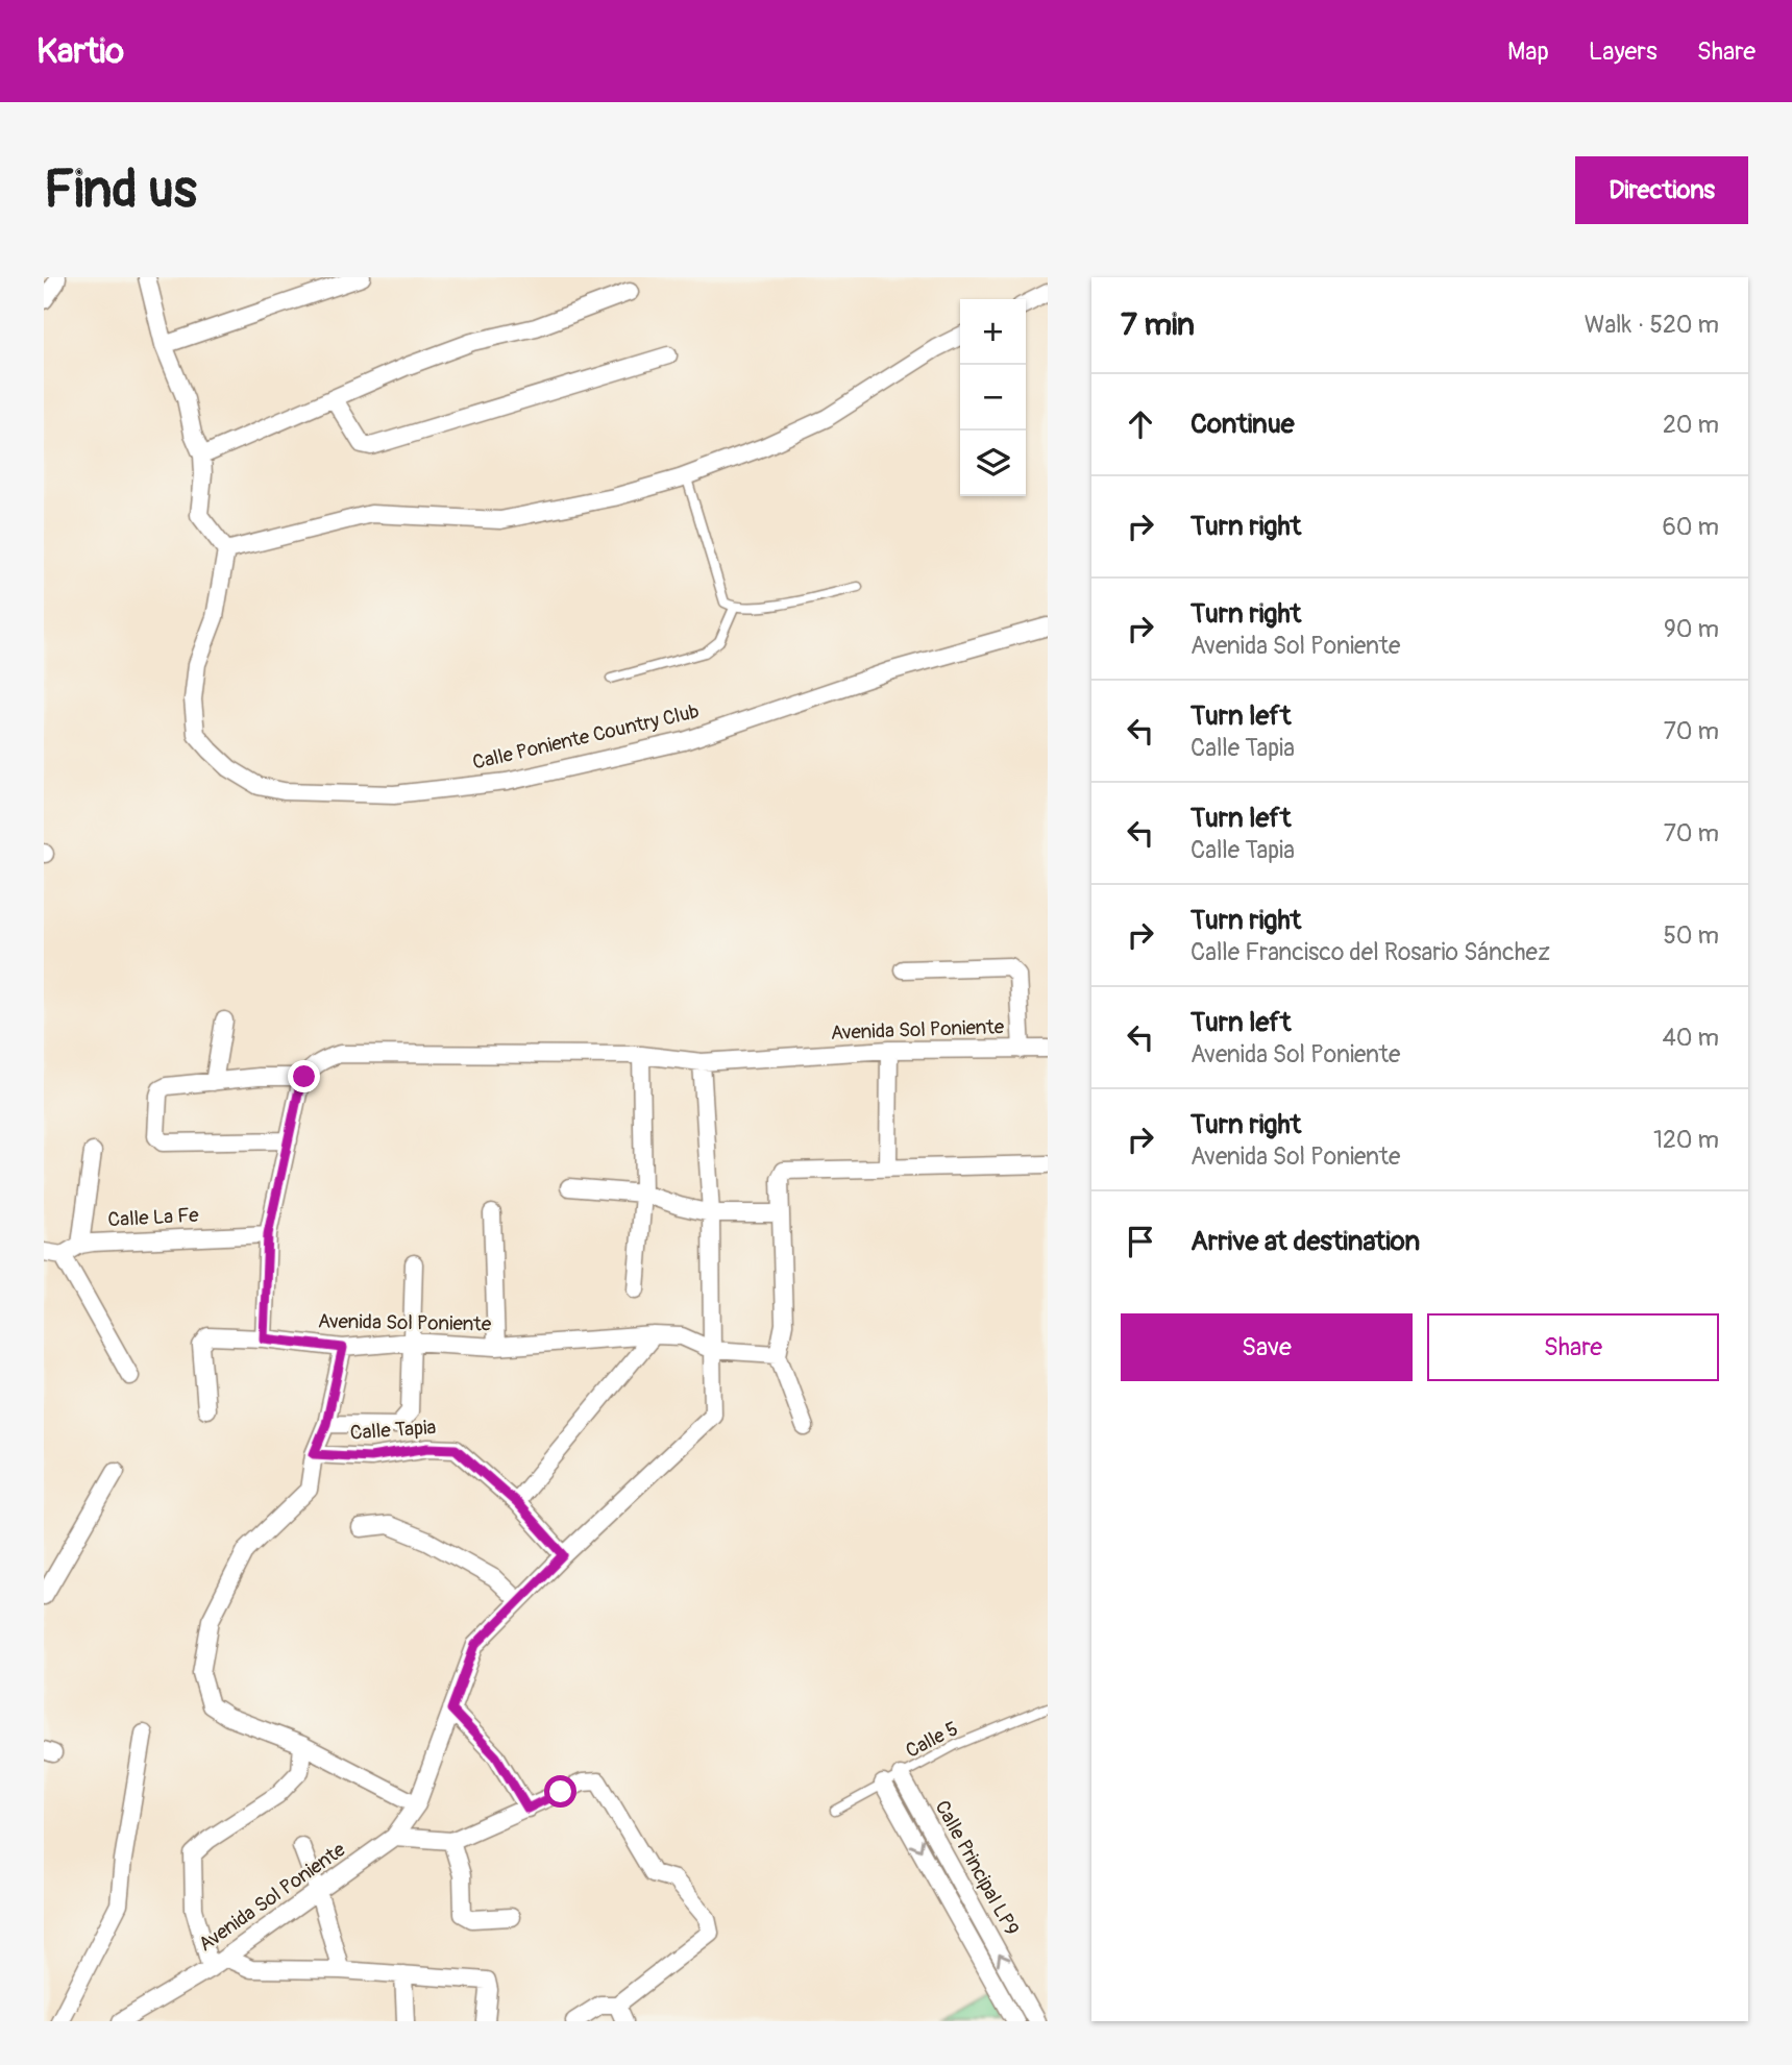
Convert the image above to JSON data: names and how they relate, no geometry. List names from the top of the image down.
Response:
{
  "streets": {
    "street": [
      "Calle Poniente Country Club",
      "Avenida Sol Poniente",
      "Calle La Fe",
      "Calle Tapia",
      "Calle Principal LP9"
    ],
    "lane": ["Calle 5"]
  },
  "crossings": [
    ["Avenida Sol Poniente", "Calle Tapia"],
    ["Calle 5", "Calle Principal LP9"]
  ],
  "page": {
    "header": "Kartio",
    "nav": ["Map", "Layers", "Share"],
    "buttons": [
      "Directions",
      ["Save", "Share"]
    ],
    "title": "Find us",
    "heading": ["7 min", "Walk · 520 m"],
    "map_buttons": ["+", "−"],
    "list": [
      ["Continue", "20 m"],
      ["Turn right", "60 m"],
      ["Turn right", "Avenida Sol Poniente", "90 m"],
      ["Turn left", "Calle Tapia", "70 m"],
      ["Turn left", "Calle Tapia", "70 m"],
      ["Turn right", "Calle Francisco del Rosario Sánchez", "50 m"],
      ["Turn left", "Avenida Sol Poniente", "40 m"],
      ["Turn right", "Avenida Sol Poniente", "120 m"],
      "Arrive at destination"
    ]
  }
}
